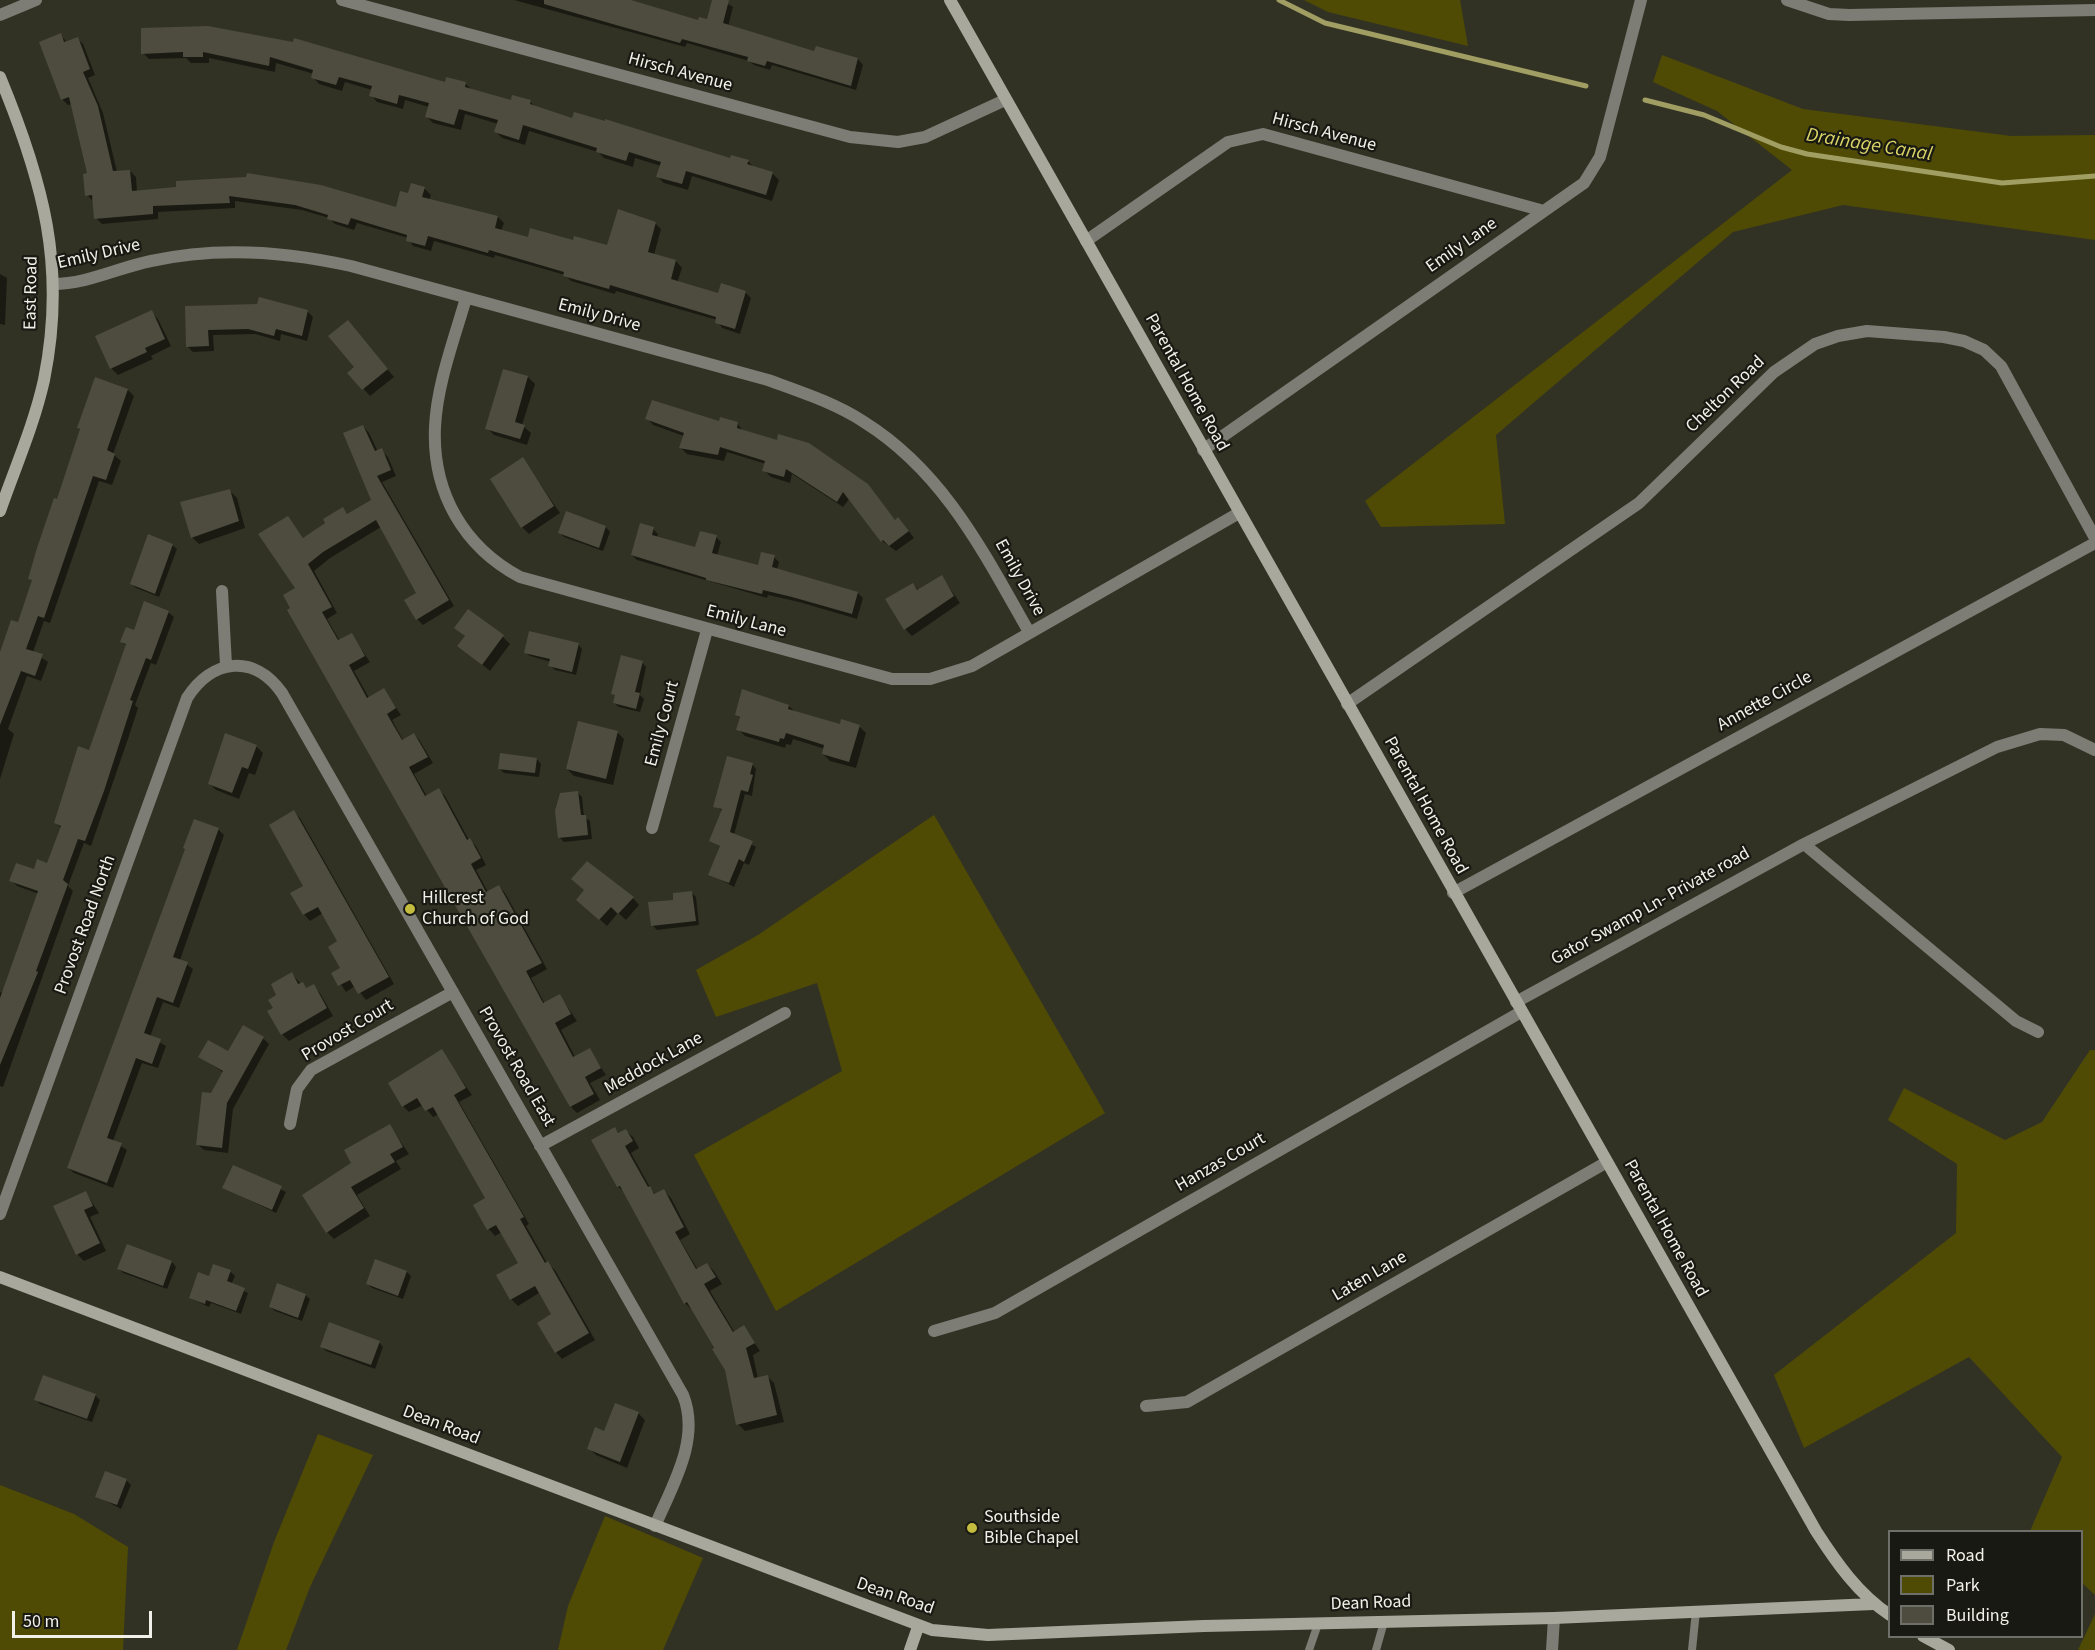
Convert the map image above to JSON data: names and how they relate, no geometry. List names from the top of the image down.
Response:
{
  "streets": {
    "street": [
      "Hirsch Avenue",
      "Emily Lane",
      "Emily Drive",
      "East Road",
      "Parental Home Road",
      "Chelton Road",
      "Annette Circle",
      "Emily Court",
      "Gator Swamp Ln- Private road",
      "Provost Road North",
      "Provost Court",
      "Meddock Lane",
      "Provost Road East",
      "Hanzas Court",
      "Laten Lane",
      "Dean Road"
    ]
  },
  "crossings": [
    ["Hirsch Avenue", "Emily Lane"],
    ["Hirsch Avenue", "Parental Home Road"],
    ["Emily Lane", "Emily Drive"],
    ["Emily Lane", "Parental Home Road"],
    ["Emily Lane", "Emily Court"],
    ["Emily Drive", "East Road"],
    ["Parental Home Road", "Chelton Road"],
    ["Parental Home Road", "Annette Circle"],
    ["Parental Home Road", "Gator Swamp Ln- Private road"],
    ["Parental Home Road", "Hanzas Court"],
    ["Parental Home Road", "Laten Lane"],
    ["Parental Home Road", "Dean Road"],
    ["Gator Swamp Ln- Private road", "Hanzas Court"],
    ["Provost Road North", "Provost Road East"],
    ["Provost Court", "Provost Road East"],
    ["Meddock Lane", "Provost Road East"],
    ["Provost Road East", "Dean Road"]
  ],
  "water": ["Drainage Canal"],
  "places": ["Hillcrest Church of God", "Southside Bible Chapel"],
  "legend": ["Road", "Park", "Building"],
  "scale_bar": "50 m"
}
